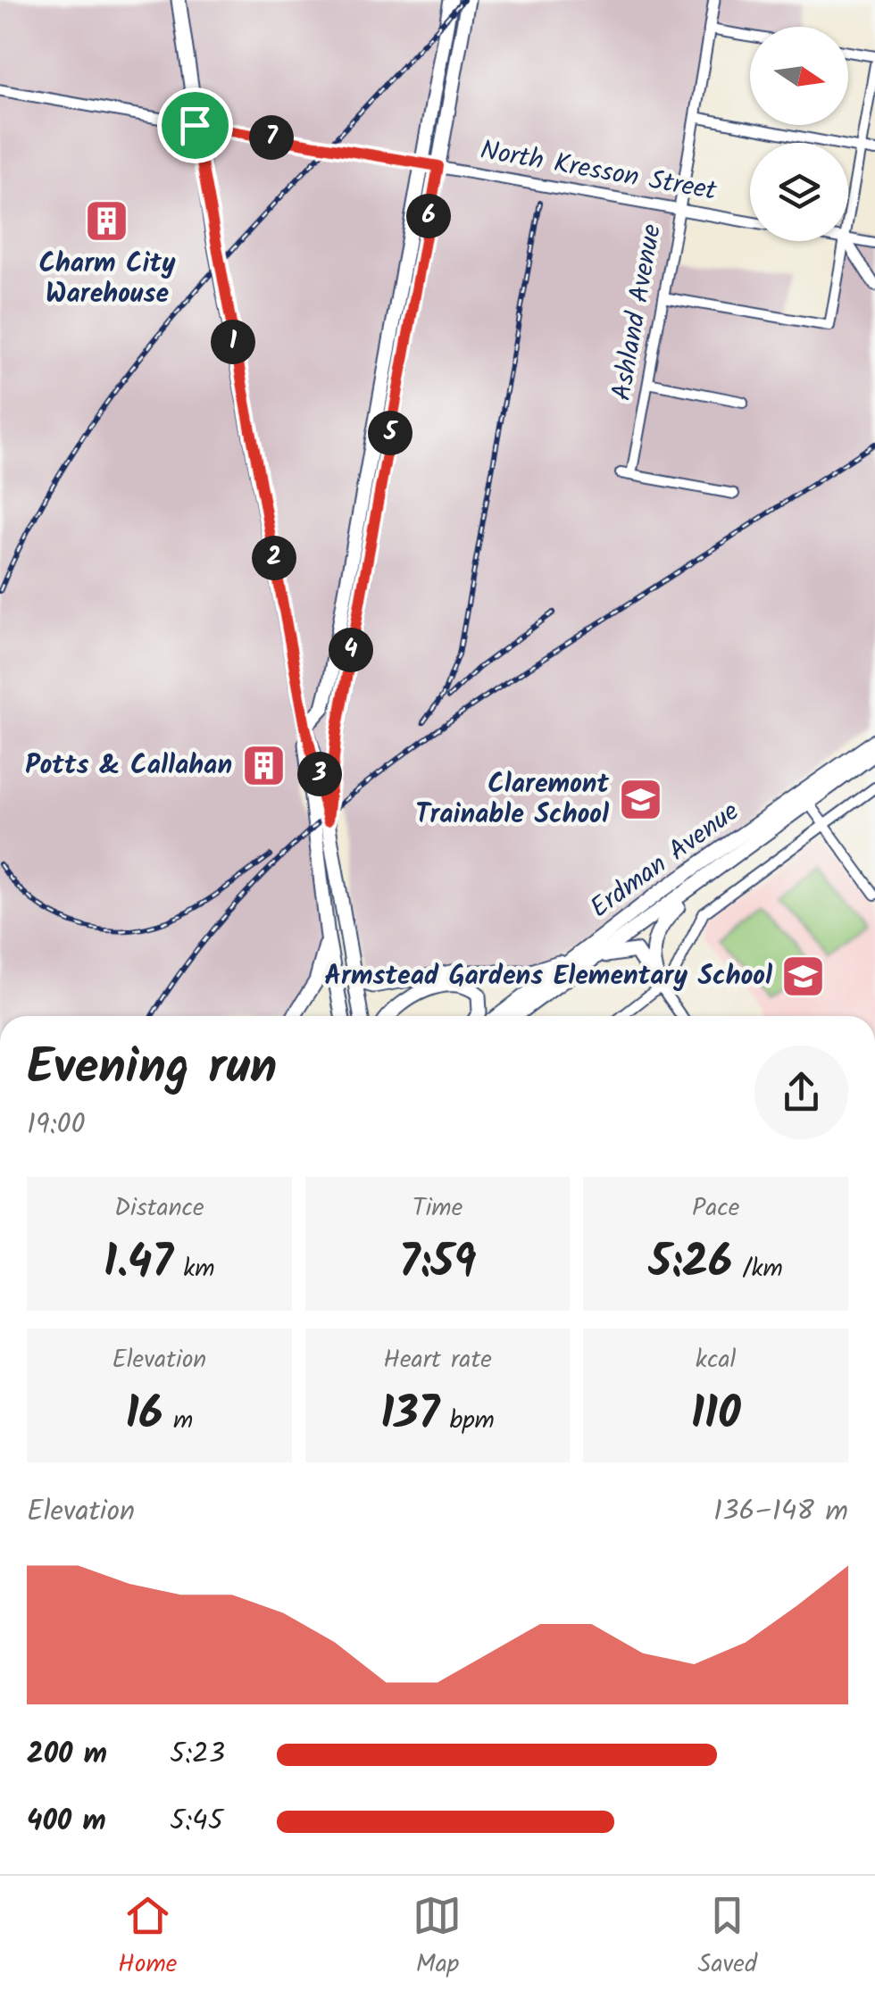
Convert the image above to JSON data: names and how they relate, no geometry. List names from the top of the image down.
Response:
{
  "streets": {
    "main road": ["Erdman Avenue"],
    "street": ["North Kresson Street", "Ashland Avenue"]
  },
  "crossings": [
    ["North Kresson Street", "Ashland Avenue"]
  ],
  "places": {
    "building": ["Charm City Warehouse", "Potts & Callahan"],
    "school or university": ["Claremont Trainable School", "Armstead Gardens Elementary School"]
  },
  "north": "right",
  "page": {
    "pins": [
      "7",
      "6",
      "1",
      "5",
      "2",
      "4",
      "3"
    ],
    "heading": ["Evening run", "19:00"],
    "stats": [
      ["Distance", "1.47 km"],
      ["Time", "7:59"],
      ["Pace", "5:26 /km"],
      ["Elevation", "16 m"],
      ["Heart rate", "137 bpm"],
      ["kcal", "110"]
    ],
    "chart": ["Elevation", "136–148 m"],
    "list": [
      {
        "name": "200 m",
        "note": "5:23"
      },
      {
        "name": "400 m",
        "note": "5:45"
      }
    ],
    "tabs": ["Home", "Map", "Saved"]
  }
}
